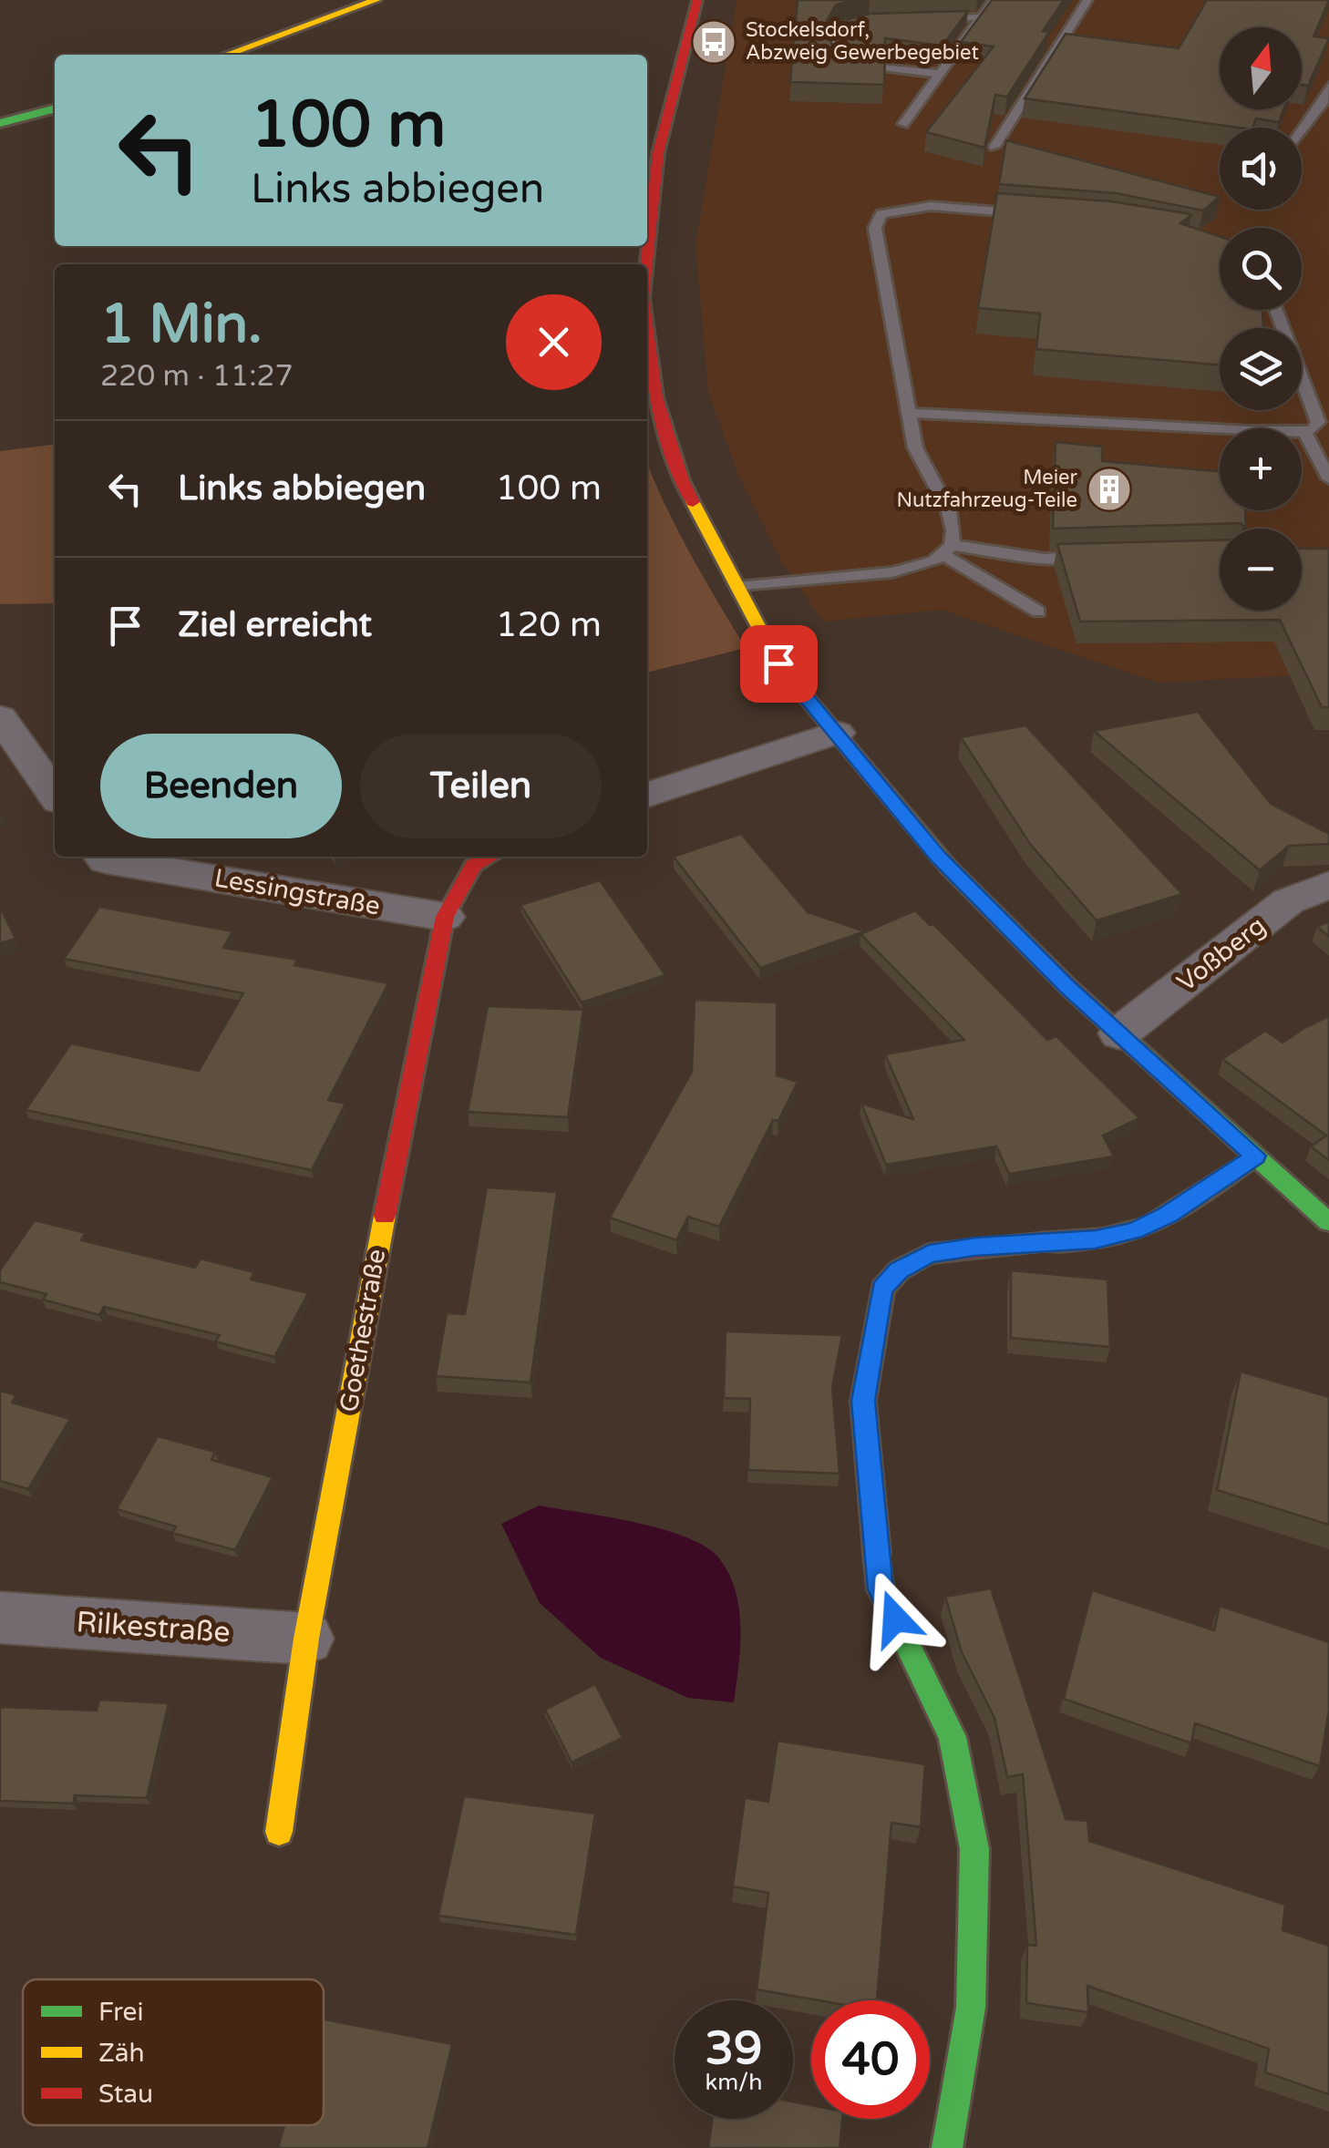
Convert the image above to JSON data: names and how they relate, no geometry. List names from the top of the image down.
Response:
{
  "streets": {
    "street": [
      "Lessingstraße",
      "Voßberg",
      "Goethestraße",
      "Rilkestraße"
    ]
  },
  "crossings": [
    ["Lessingstraße", "Goethestraße"],
    ["Goethestraße", "Rilkestraße"]
  ],
  "places": {
    "bus stop": ["Stockelsdorf, Abzweig Gewerbegebiet"],
    "building": ["Meier Nutzfahrzeug-Teile"]
  },
  "legend": ["Frei", "Zäh", "Stau"],
  "north": "top",
  "page": {
    "map_buttons": ["+", "−"],
    "turn": ["100 m", "Links abbiegen"],
    "heading": ["1 Min.", "220 m · 11:27"],
    "list": [
      {
        "name": "Links abbiegen",
        "value": "100 m"
      },
      {
        "name": "Ziel erreicht",
        "value": "120 m"
      }
    ],
    "buttons": ["Beenden", "Teilen"],
    "speed": "39 km/h",
    "limit": "40"
  }
}
